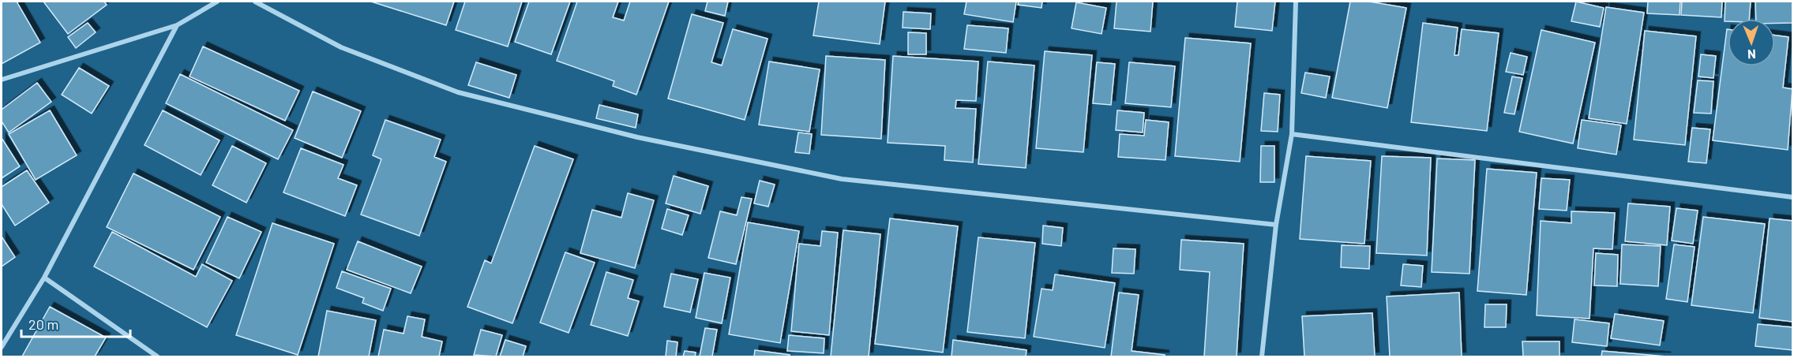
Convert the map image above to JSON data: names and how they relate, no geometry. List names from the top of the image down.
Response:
{
  "scale_bar": "20 m",
  "north": "bottom"
}
